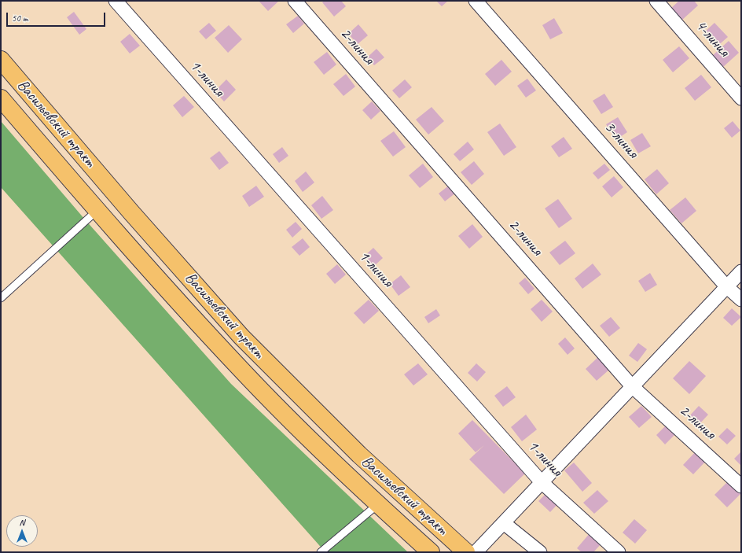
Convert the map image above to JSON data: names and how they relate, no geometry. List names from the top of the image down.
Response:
{
  "streets": {
    "main road": ["Васильевский тракт"],
    "street": [
      "4-линия",
      "2-линия",
      "1-линия",
      "3-линия"
    ]
  },
  "scale_bar": "50 m",
  "north": "top"
}
